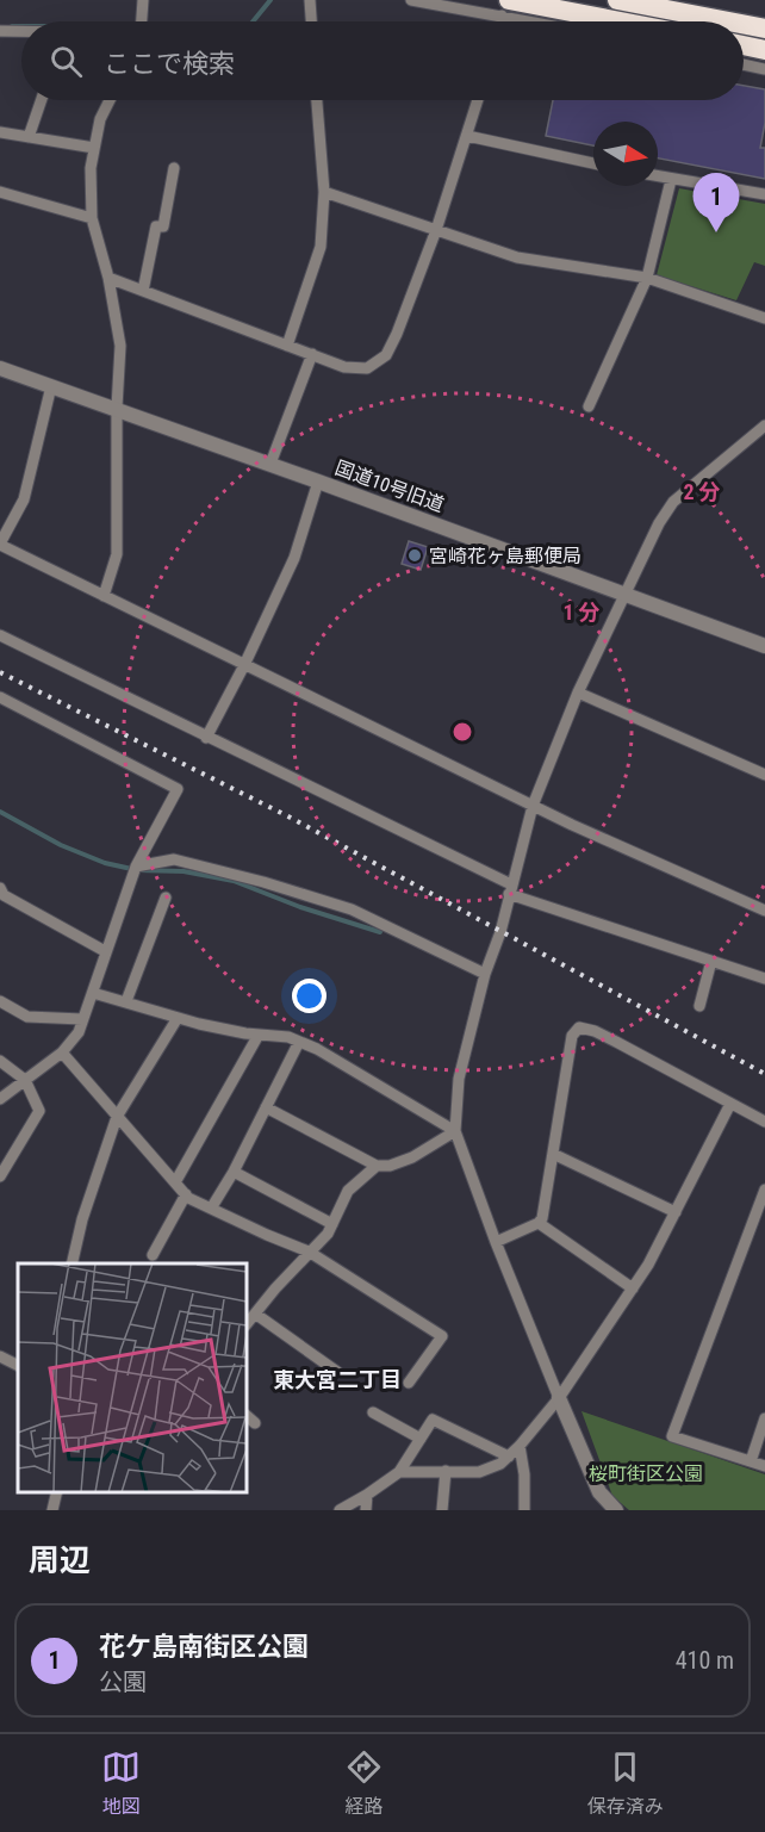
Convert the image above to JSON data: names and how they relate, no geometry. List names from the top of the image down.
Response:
{
  "streets": {
    "street": ["国道10号旧道"]
  },
  "districts": ["東大宮二丁目"],
  "parks": ["桜町街区公園"],
  "places": ["宮崎花ヶ島郵便局"],
  "north": "right",
  "page": {
    "search": "ここで検索",
    "pins": "1",
    "heading": "周辺",
    "list": [
      {
        "mark": "1",
        "name": "花ケ島南街区公園",
        "note": "公園",
        "value": "410 m"
      }
    ],
    "nav": ["地図", "経路", "保存済み"]
  },
  "rings": ["2 分", "1 分"]
}
